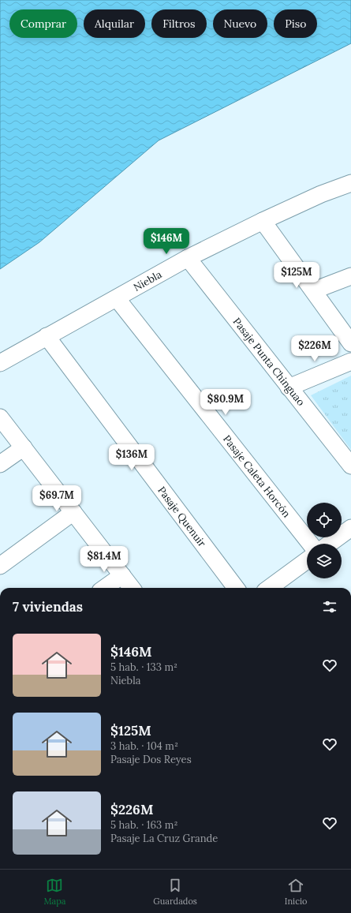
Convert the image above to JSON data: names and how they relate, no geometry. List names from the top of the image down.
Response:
{
  "streets": {
    "street": [
      "Niebla",
      "Pasaje Punta Chinguao",
      "Pasaje Caleta Horcón",
      "Pasaje Quenuir"
    ]
  },
  "crossings": [
    ["Niebla", "Pasaje Punta Chinguao"],
    ["Niebla", "Pasaje Caleta Horcón"],
    ["Niebla", "Pasaje Quenuir"]
  ],
  "page": {
    "chip": [
      "Comprar",
      "Alquilar",
      "Filtros",
      "Nuevo",
      "Piso"
    ],
    "price": [
      "$146M",
      "$125M",
      "$226M",
      "$80.9M",
      "$136M",
      "$69.7M",
      "$81.4M"
    ],
    "heading": "7 viviendas",
    "list": [
      {
        "name": "$146M",
        "note": "5 hab. · 133 m² · Niebla"
      },
      {
        "name": "$125M",
        "note": "3 hab. · 104 m² · Pasaje Dos Reyes"
      },
      {
        "name": "$226M",
        "note": "5 hab. · 163 m² · Pasaje La Cruz Grande"
      }
    ],
    "tabs": ["Mapa", "Guardados", "Inicio"]
  }
}
